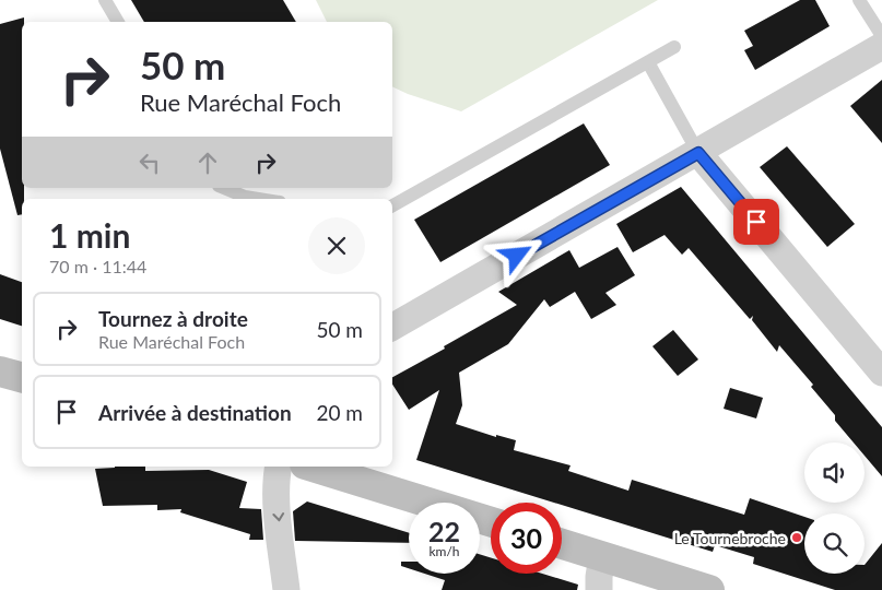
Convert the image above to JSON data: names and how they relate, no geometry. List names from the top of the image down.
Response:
{
  "places": ["Le Tournebroche"],
  "page": {
    "turn": ["50 m", "Rue Maréchal Foch"],
    "heading": ["1 min", "70 m · 11:44"],
    "list": [
      {
        "name": "Tournez à droite",
        "note": "Rue Maréchal Foch",
        "value": "50 m"
      },
      {
        "name": "Arrivée à destination",
        "value": "20 m"
      }
    ],
    "speed": "22 km/h",
    "limit": "30"
  }
}
